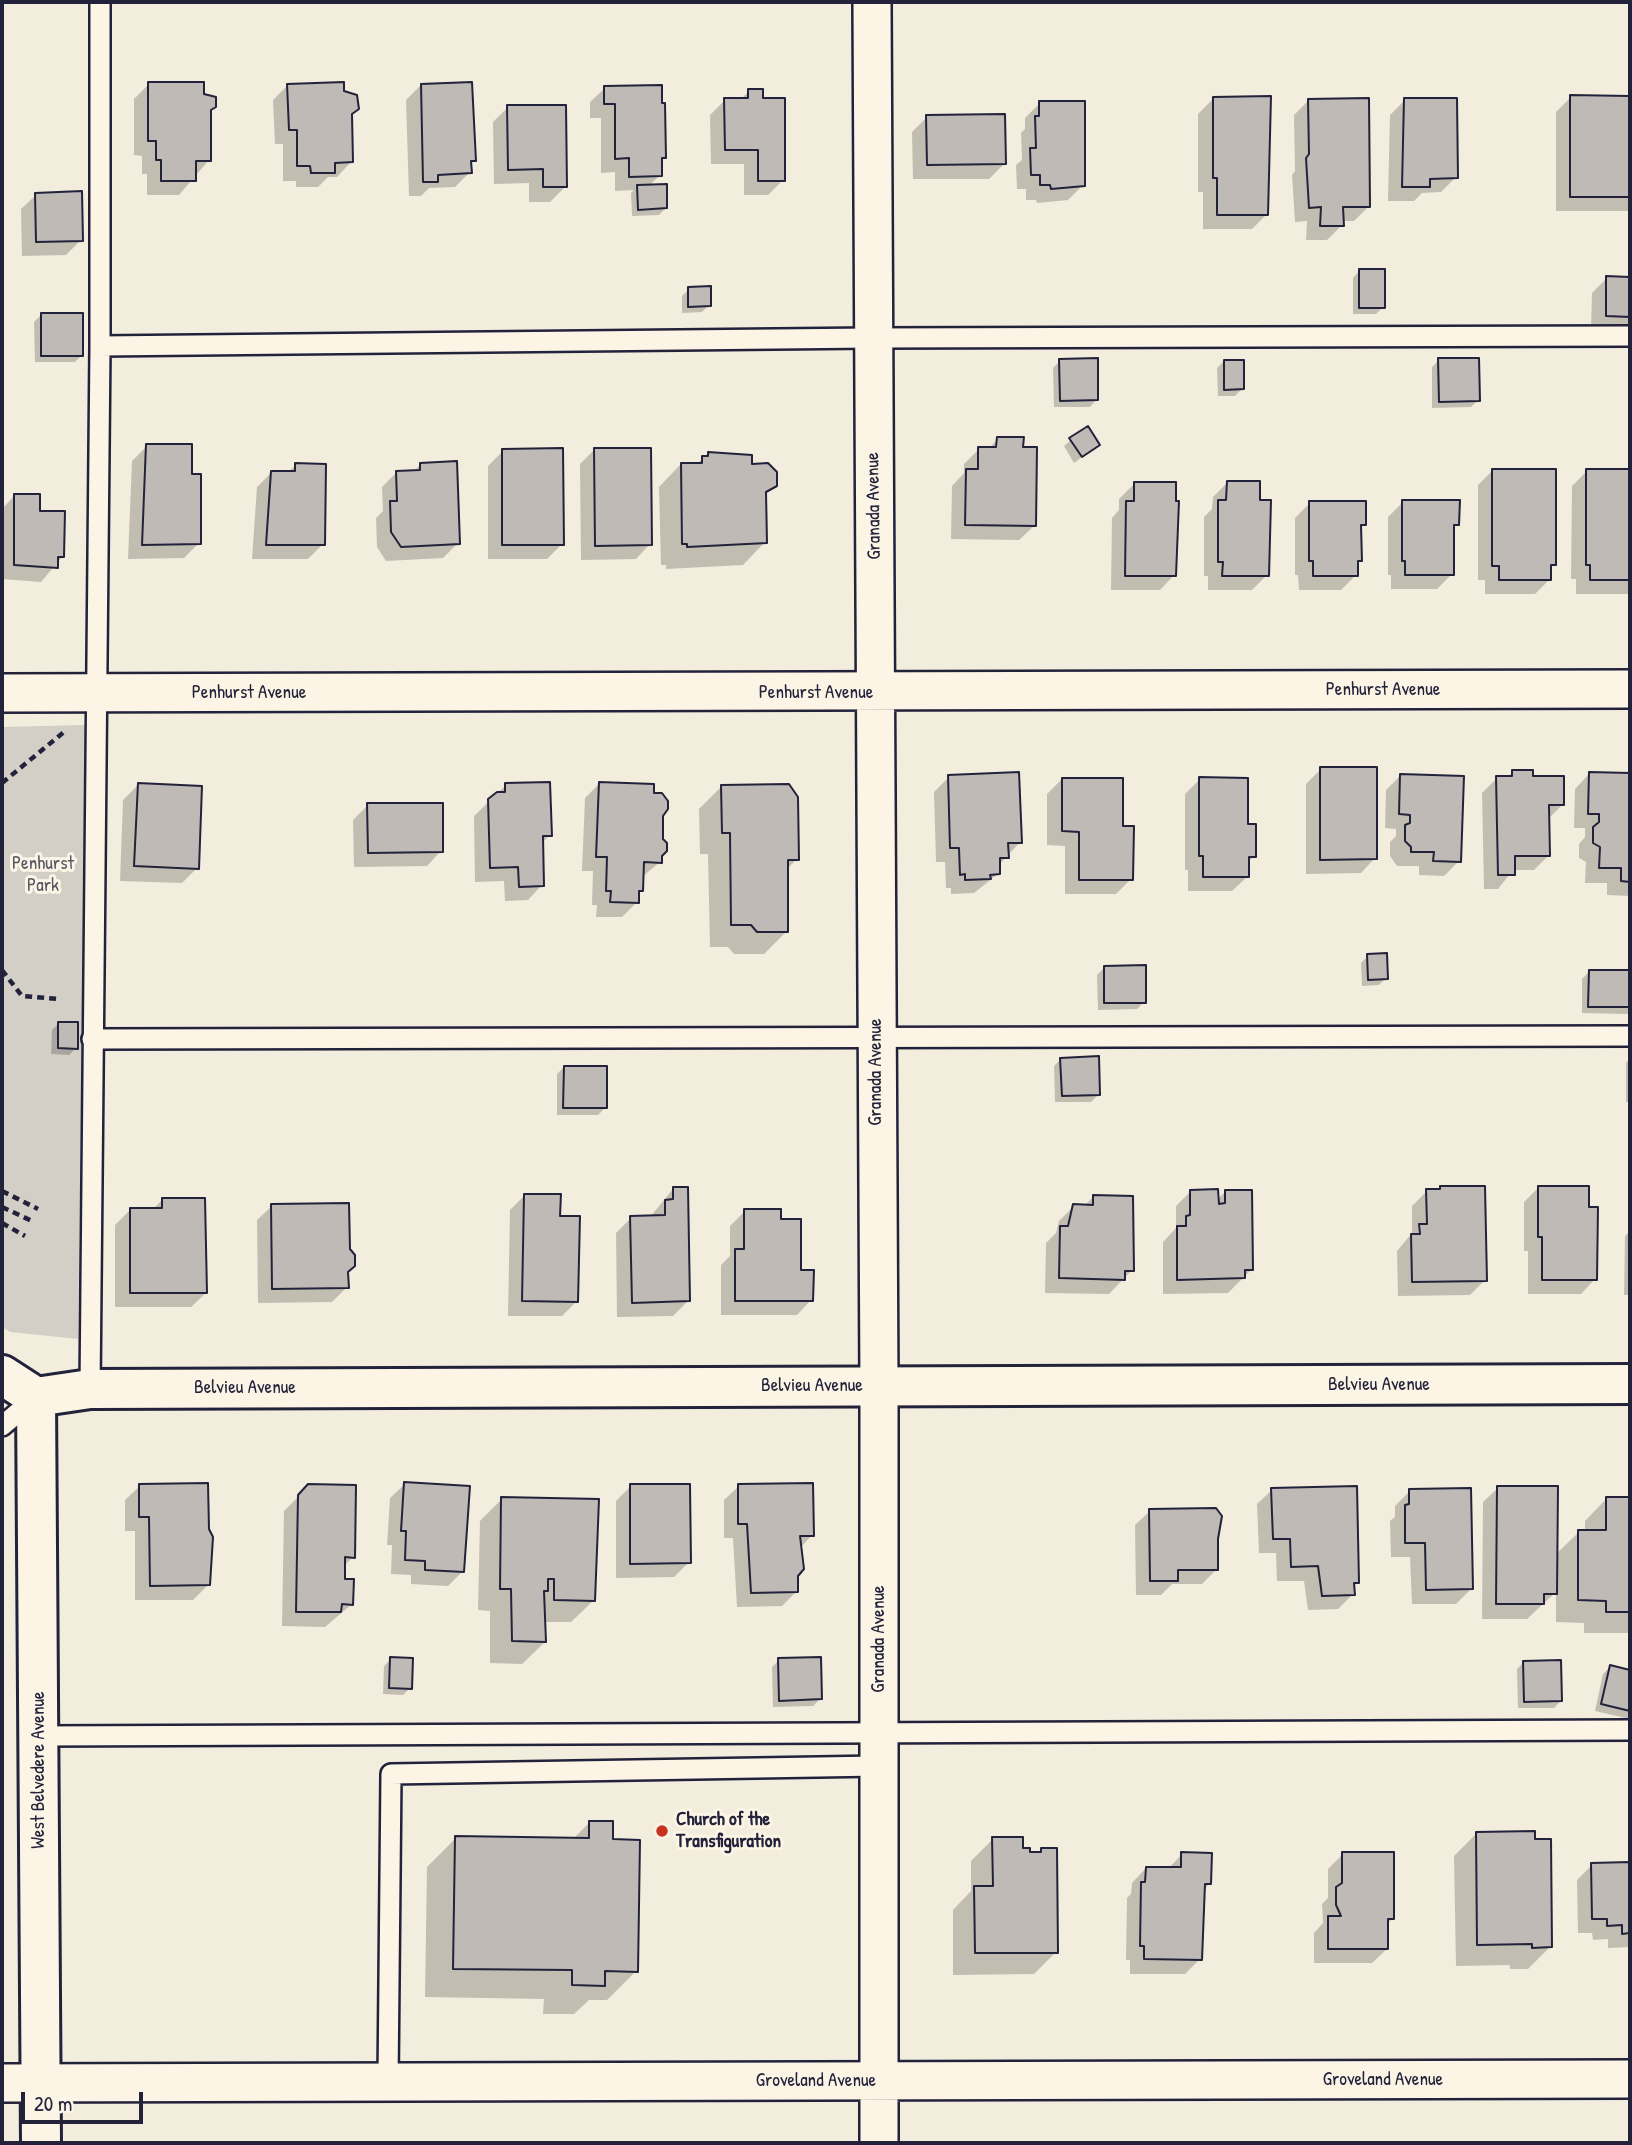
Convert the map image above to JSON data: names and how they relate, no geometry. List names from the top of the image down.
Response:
{
  "streets": {
    "street": [
      "Granada Avenue",
      "Penhurst Avenue",
      "Belvieu Avenue",
      "West Belvedere Avenue",
      "Groveland Avenue"
    ]
  },
  "crossings": [
    ["Granada Avenue", "Penhurst Avenue"],
    ["Granada Avenue", "Belvieu Avenue"],
    ["Granada Avenue", "Groveland Avenue"],
    ["Belvieu Avenue", "West Belvedere Avenue"],
    ["West Belvedere Avenue", "Groveland Avenue"]
  ],
  "parks": ["Penhurst Park"],
  "places": ["Church of the Transfiguration"],
  "scale_bar": "20 m"
}
